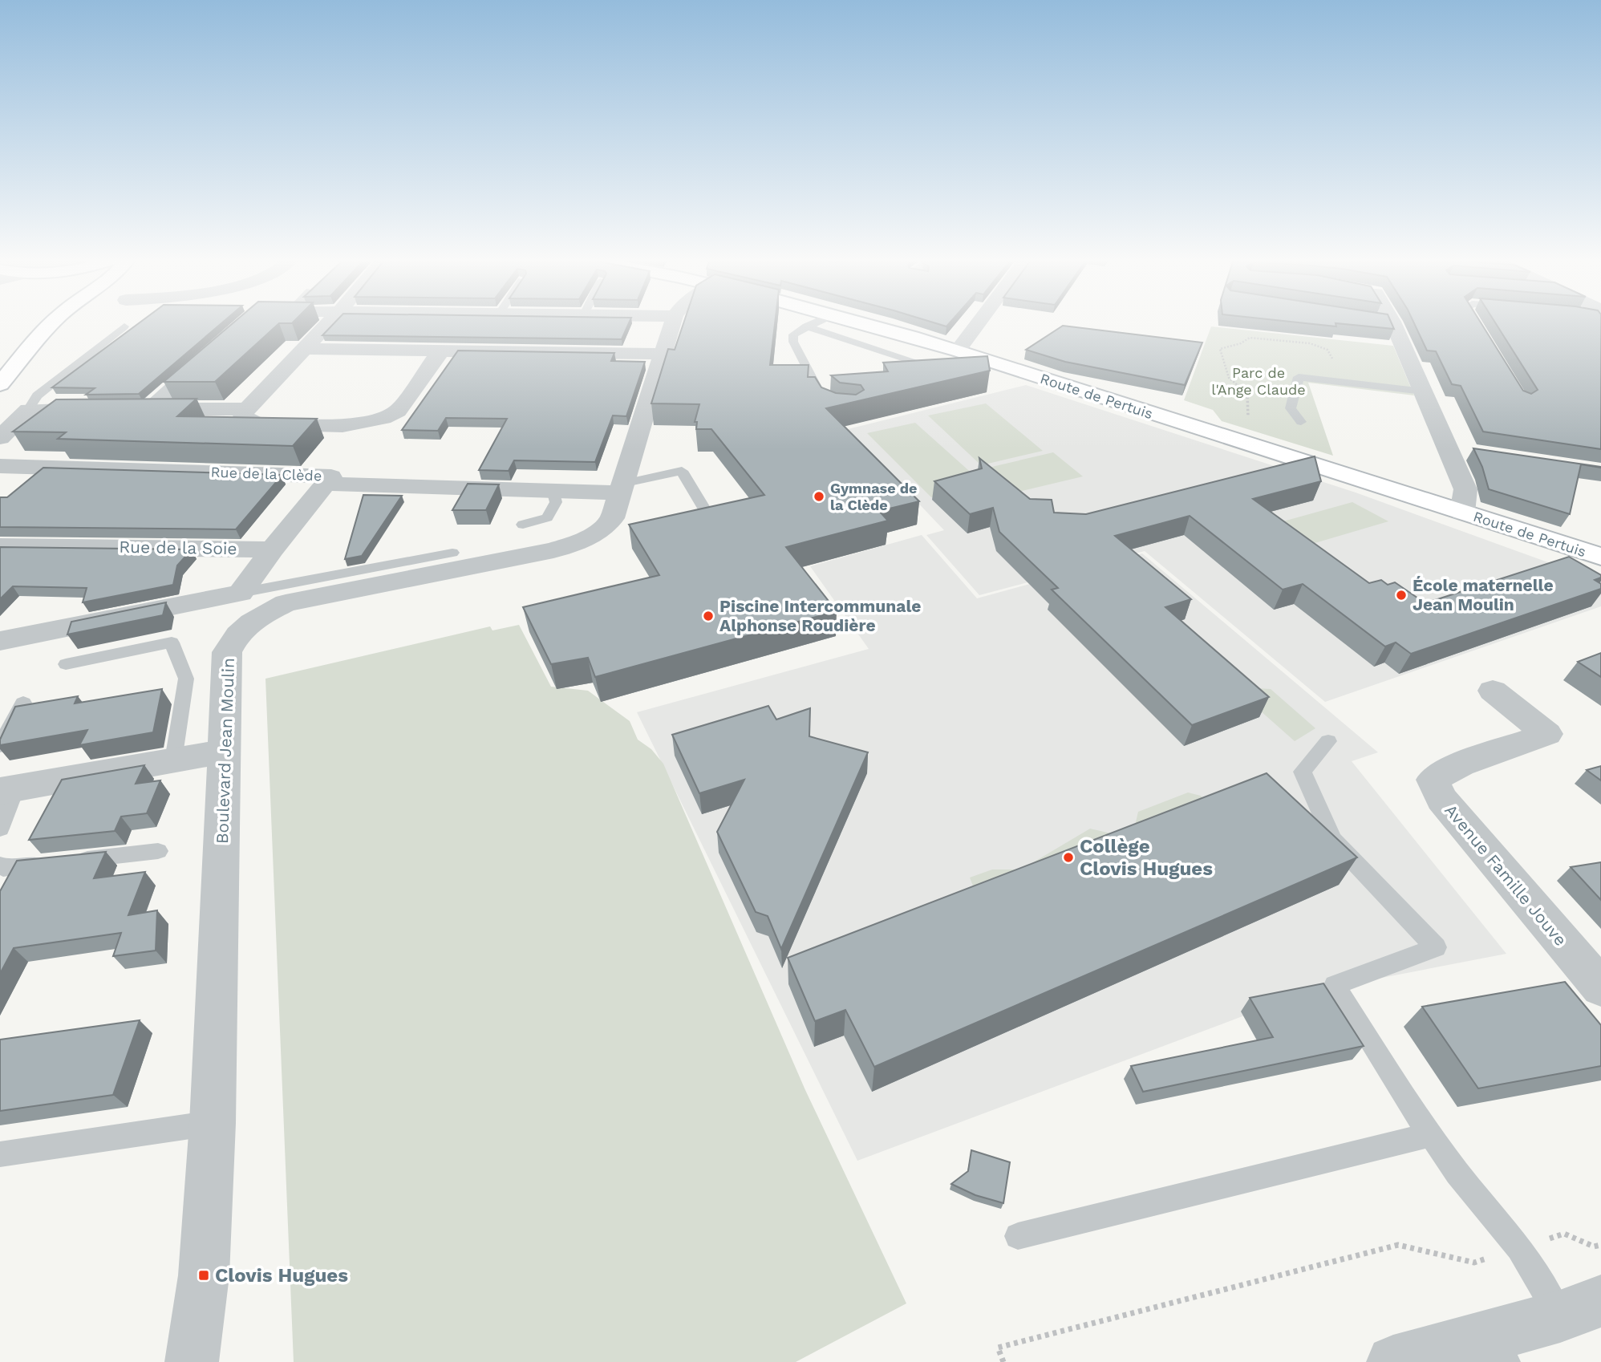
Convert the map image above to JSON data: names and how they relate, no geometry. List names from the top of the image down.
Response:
{
  "streets": {
    "main road": ["Route de Pertuis"],
    "street": [
      "Rue de la Clède",
      "Rue de la Soie",
      "Boulevard Jean Moulin",
      "Avenue Famille Jouve"
    ]
  },
  "crossings": [
    ["Rue de la Clède", "Boulevard Jean Moulin"]
  ],
  "parks": ["Parc de l'Ange Claude"],
  "places": {
    "other": [
      "Gymnase de la Clède",
      "École maternelle Jean Moulin",
      "Piscine Intercommunale Alphonse Roudière",
      "Collège Clovis Hugues"
    ],
    "transit": ["Clovis Hugues"]
  }
}
